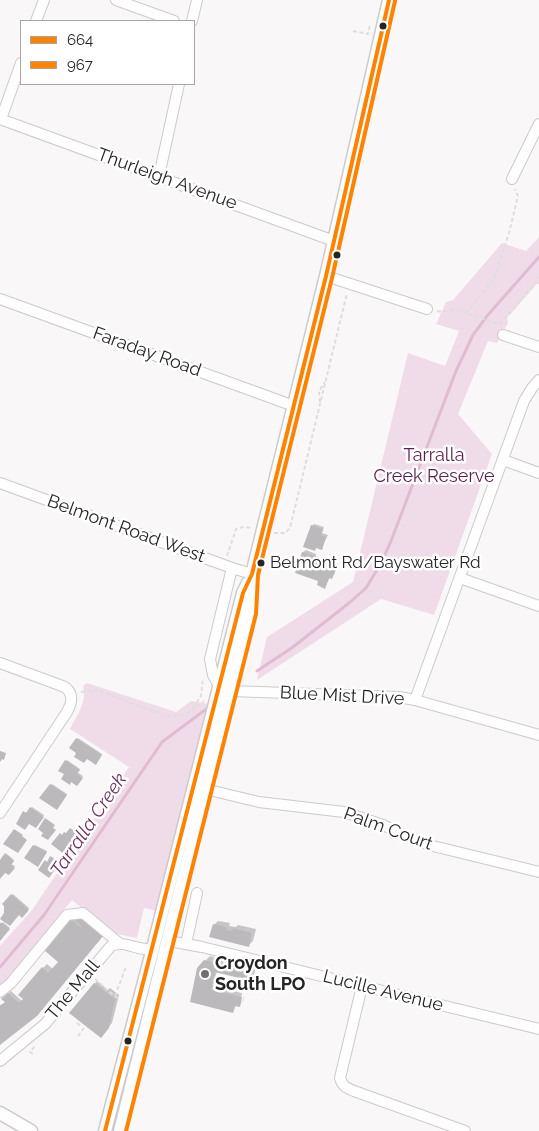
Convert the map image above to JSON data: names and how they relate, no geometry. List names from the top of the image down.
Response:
{
  "streets": {
    "street": [
      "Thurleigh Avenue",
      "Faraday Road",
      "Belmont Road West",
      "Blue Mist Drive",
      "Palm Court",
      "The Mall",
      "Lucille Avenue"
    ]
  },
  "water": ["Tarralla Creek"],
  "parks": ["Tarralla Creek Reserve"],
  "places": ["Belmont Rd/Bayswater Rd", "Croydon South LPO"],
  "lines": ["transit line 664", "transit line 967"],
  "legend": ["664", "967"]
}
